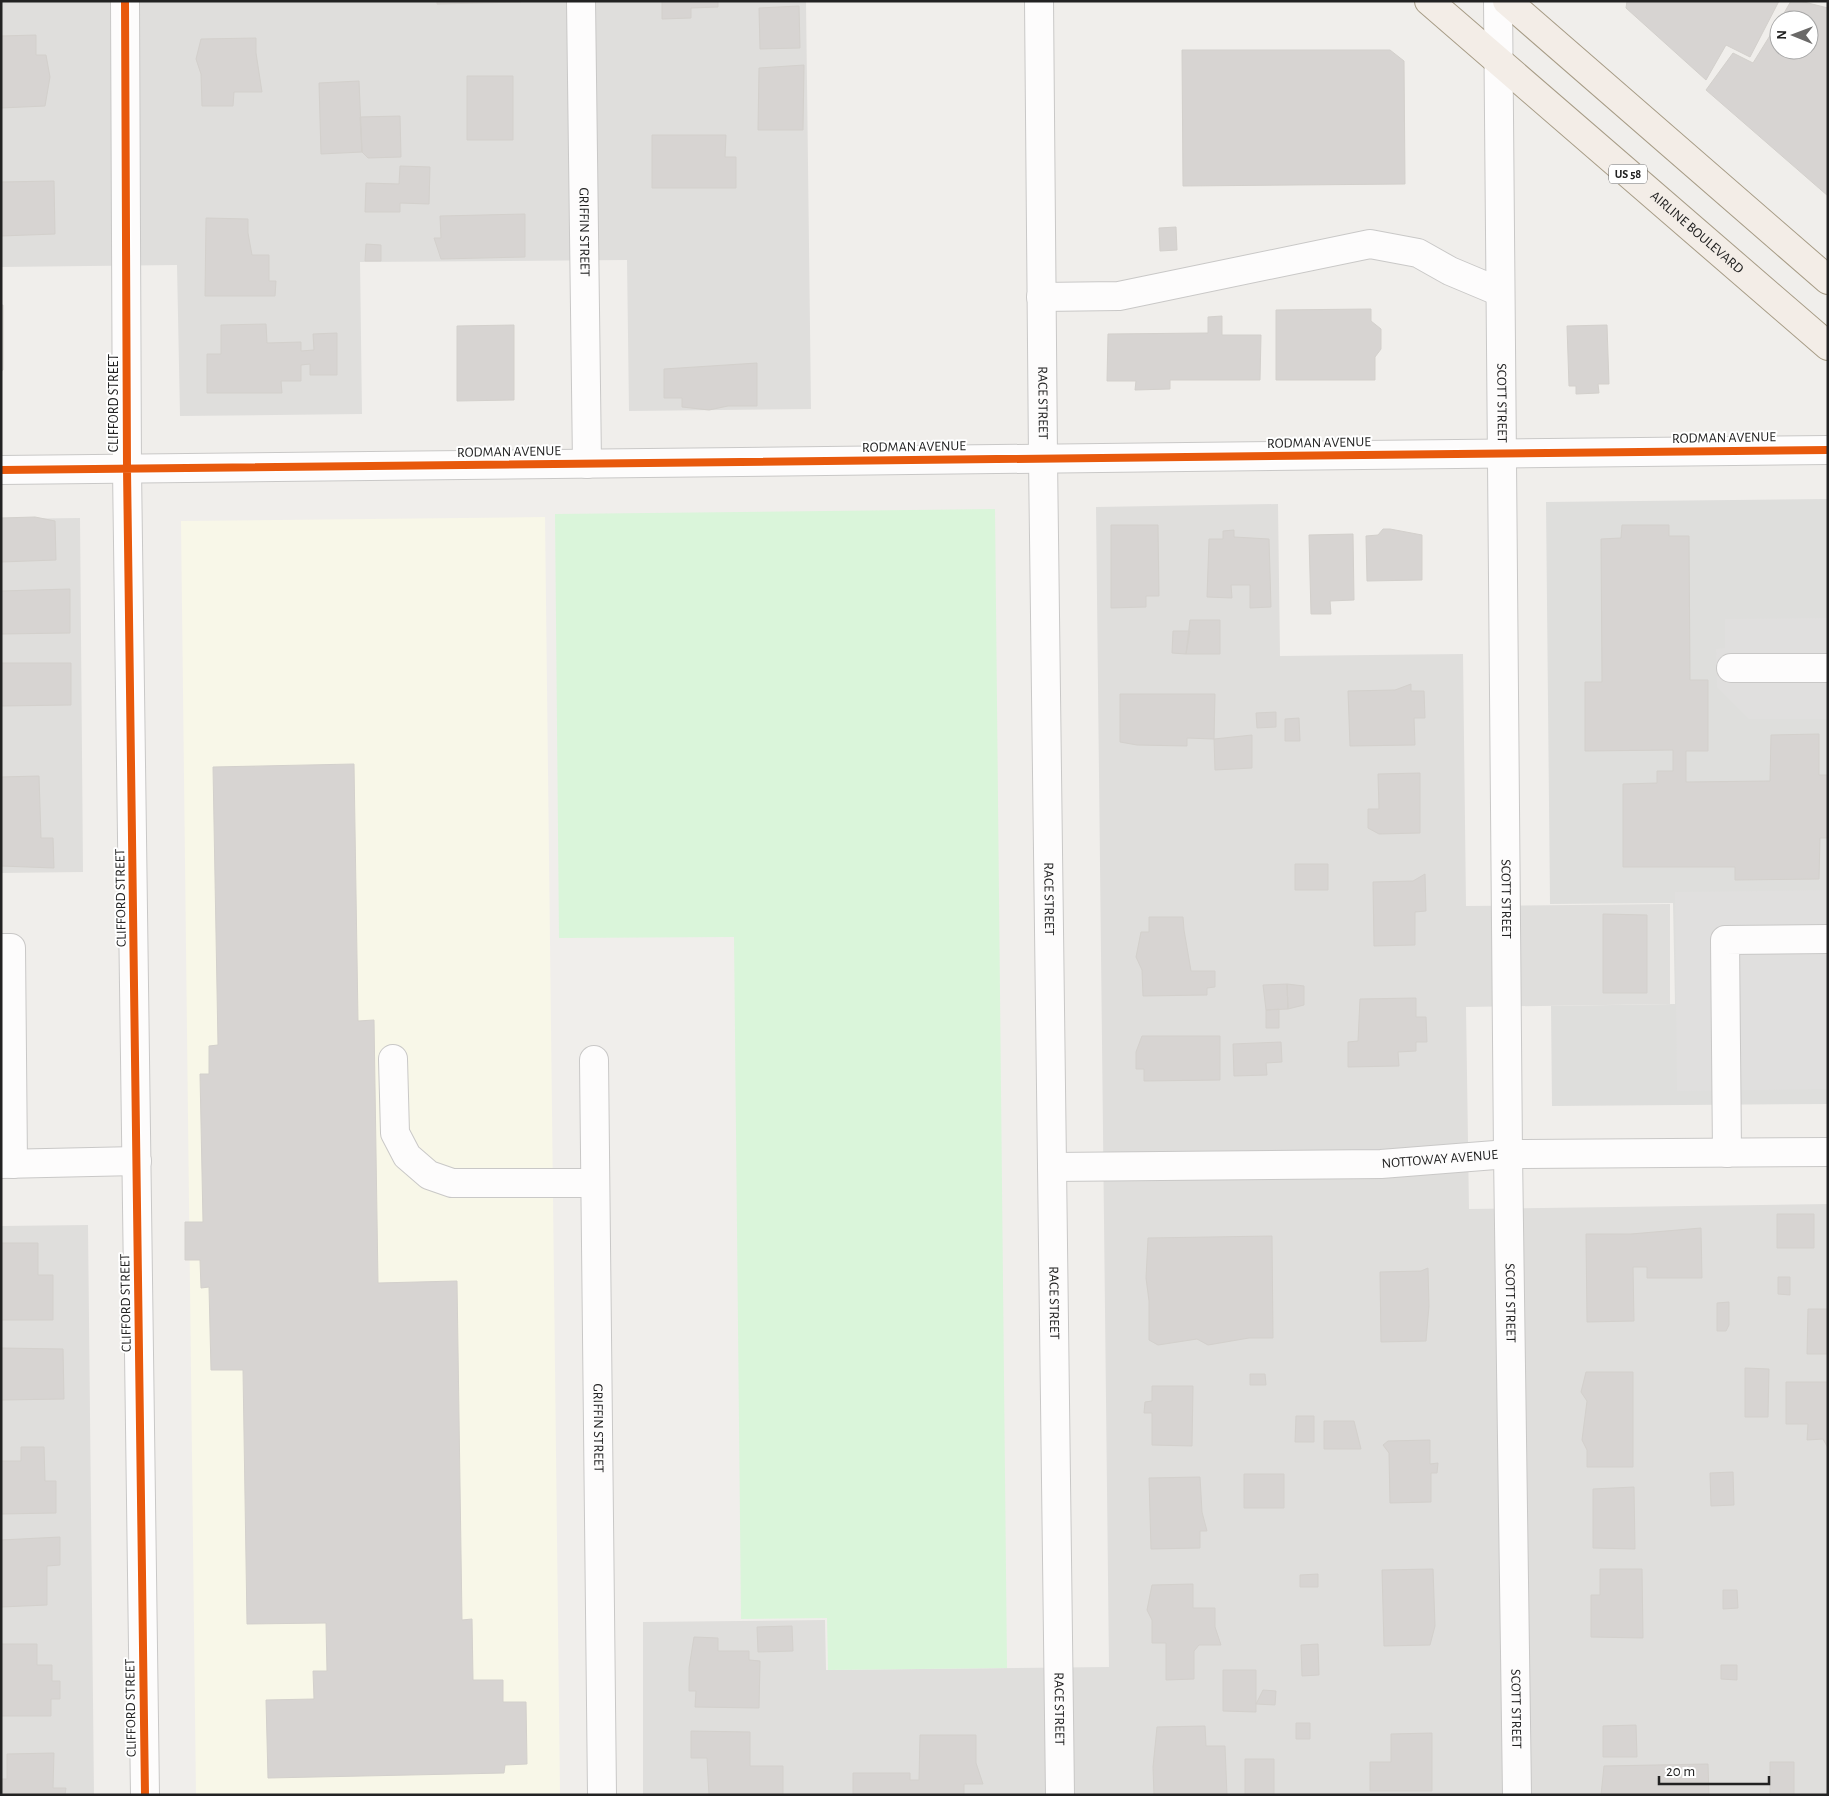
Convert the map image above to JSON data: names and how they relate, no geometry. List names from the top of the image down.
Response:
{
  "streets": {
    "main road": ["US 58", "AIRLINE BOULEVARD"],
    "street": [
      "GRIFFIN STREET",
      "CLIFFORD STREET",
      "RACE STREET",
      "SCOTT STREET",
      "RODMAN AVENUE",
      "NOTTOWAY AVENUE"
    ]
  },
  "crossings": [
    ["AIRLINE BOULEVARD", "SCOTT STREET"],
    ["GRIFFIN STREET", "RODMAN AVENUE"],
    ["CLIFFORD STREET", "RODMAN AVENUE"],
    ["RACE STREET", "RODMAN AVENUE"],
    ["RACE STREET", "NOTTOWAY AVENUE"],
    ["SCOTT STREET", "RODMAN AVENUE"],
    ["SCOTT STREET", "NOTTOWAY AVENUE"]
  ],
  "scale_bar": "20 m",
  "north": "left"
}
